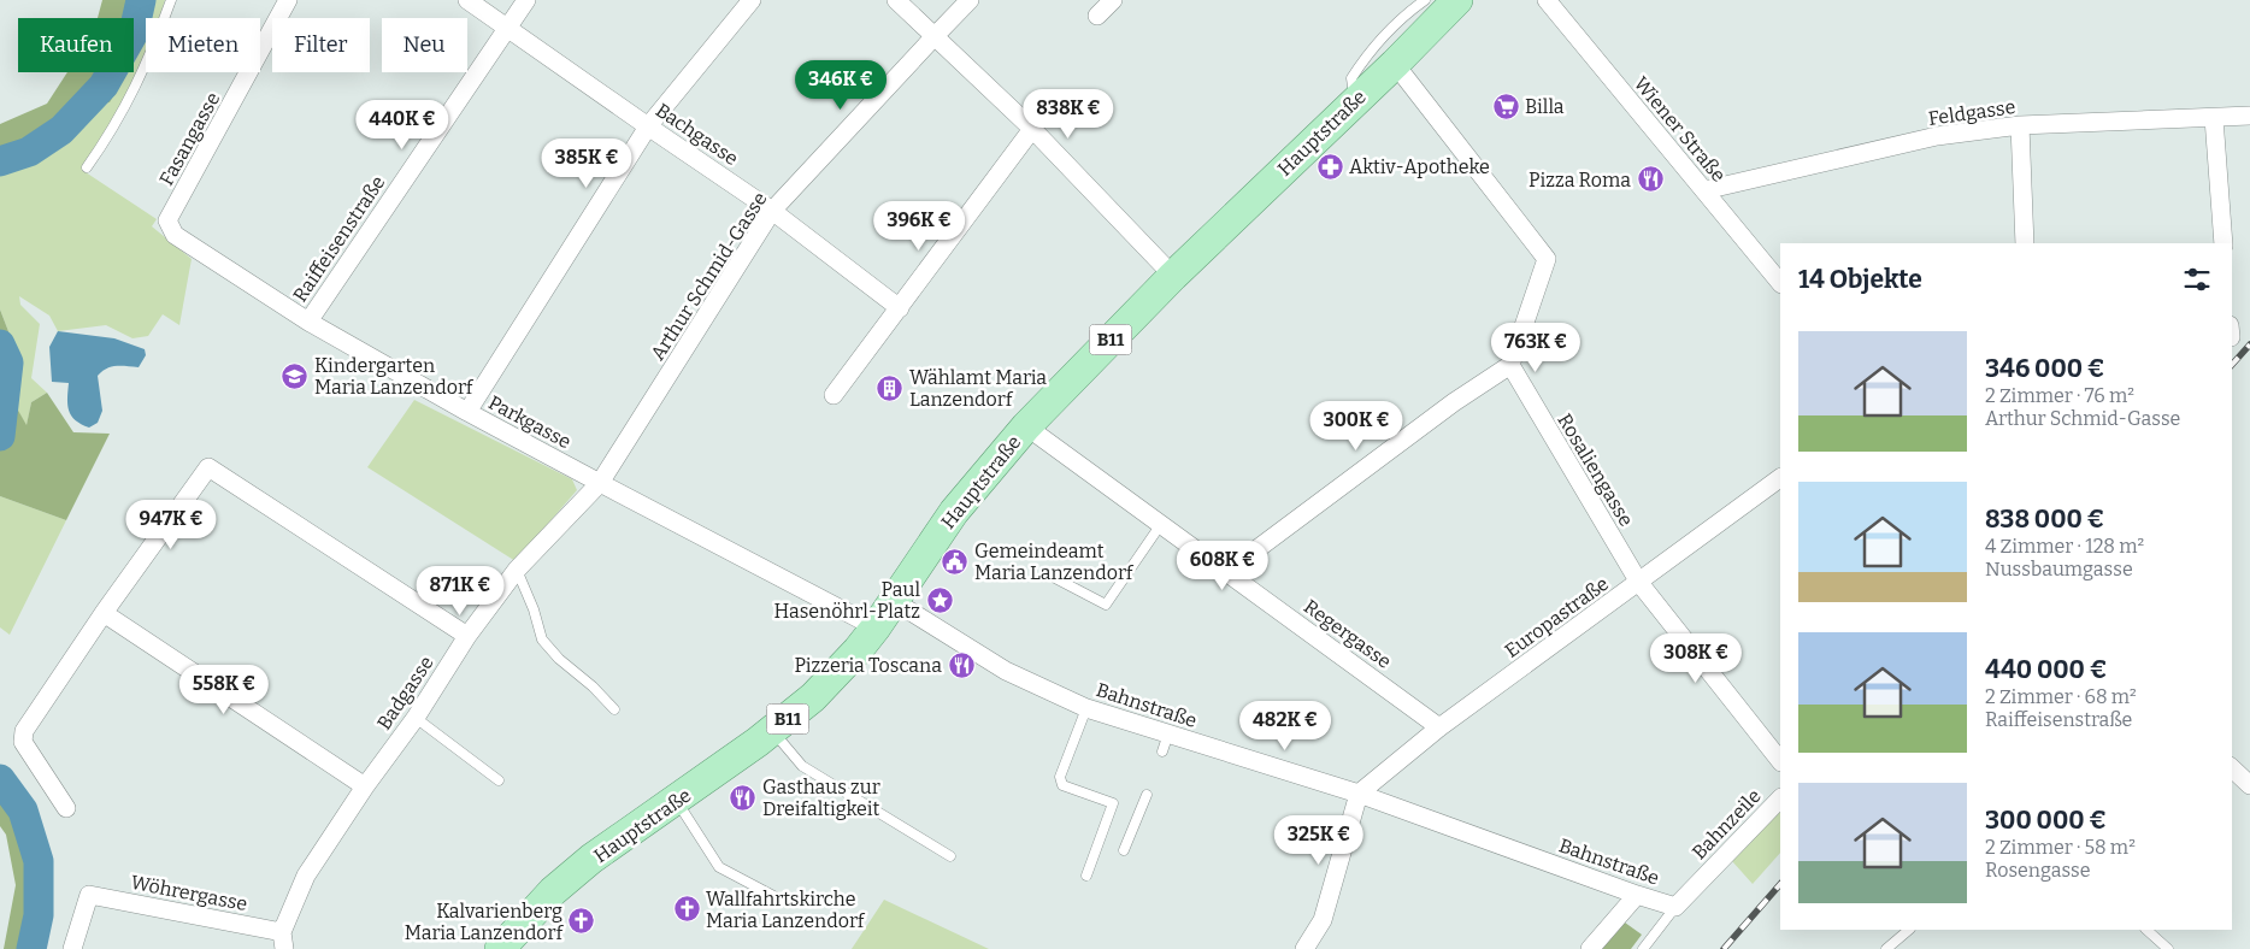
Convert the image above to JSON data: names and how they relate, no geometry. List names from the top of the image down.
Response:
{
  "streets": {
    "main road": ["Hauptstraße", "B11"],
    "street": [
      "Feldgasse",
      "Wiener Straße",
      "Bachgasse",
      "Fasangasse",
      "Raiffeisenstraße",
      "Arthur Schmid-Gasse",
      "Parkgasse",
      "Rosaliengasse",
      "Europastraße",
      "Regergasse",
      "Badgasse",
      "Bahnstraße",
      "Bahnzeile",
      "Wöhrergasse"
    ]
  },
  "crossings": [
    ["Feldgasse", "Wiener Straße"],
    ["Hauptstraße", "Parkgasse"],
    ["Hauptstraße", "Regergasse"],
    ["Hauptstraße", "Bahnstraße"],
    ["Bachgasse", "Raiffeisenstraße"],
    ["Bachgasse", "Arthur Schmid-Gasse"],
    ["Fasangasse", "Parkgasse"],
    ["Raiffeisenstraße", "Parkgasse"],
    ["Arthur Schmid-Gasse", "Parkgasse"],
    ["Arthur Schmid-Gasse", "Badgasse"],
    ["Parkgasse", "Badgasse"],
    ["Rosaliengasse", "Europastraße"],
    ["Europastraße", "Regergasse"],
    ["Europastraße", "Bahnstraße"],
    ["Badgasse", "Wöhrergasse"],
    ["Bahnstraße", "Bahnzeile"]
  ],
  "places": {
    "supermarket": ["Billa"],
    "pharmacy": ["Aktiv-Apotheke"],
    "restaurant": ["Pizza Roma", "Pizzeria Toscana", "Gasthaus zur Dreifaltigkeit"],
    "school or university": ["Kindergarten Maria Lanzendorf"],
    "building": ["Wählamt Maria Lanzendorf"],
    "public building": ["Gemeindeamt Maria Lanzendorf"],
    "place": ["Paul Hasenöhrl-Platz"],
    "church": ["Wallfahrtskirche Maria Lanzendorf", "Kalvarienberg Maria Lanzendorf"]
  },
  "page": {
    "chip": [
      "Kaufen",
      "Mieten",
      "Filter",
      "Neu"
    ],
    "price": [
      "346K €",
      "838K €",
      "440K €",
      "385K €",
      "396K €",
      "763K €",
      "300K €",
      "947K €",
      "608K €",
      "871K €",
      "308K €",
      "558K €",
      "482K €",
      "325K €"
    ],
    "heading": "14 Objekte",
    "list": [
      {
        "name": "346 000 €",
        "note": "2 Zimmer · 76 m² · Arthur Schmid-Gasse"
      },
      {
        "name": "838 000 €",
        "note": "4 Zimmer · 128 m² · Nussbaumgasse"
      },
      {
        "name": "440 000 €",
        "note": "2 Zimmer · 68 m² · Raiffeisenstraße"
      },
      {
        "name": "300 000 €",
        "note": "2 Zimmer · 58 m² · Rosengasse"
      }
    ]
  }
}
